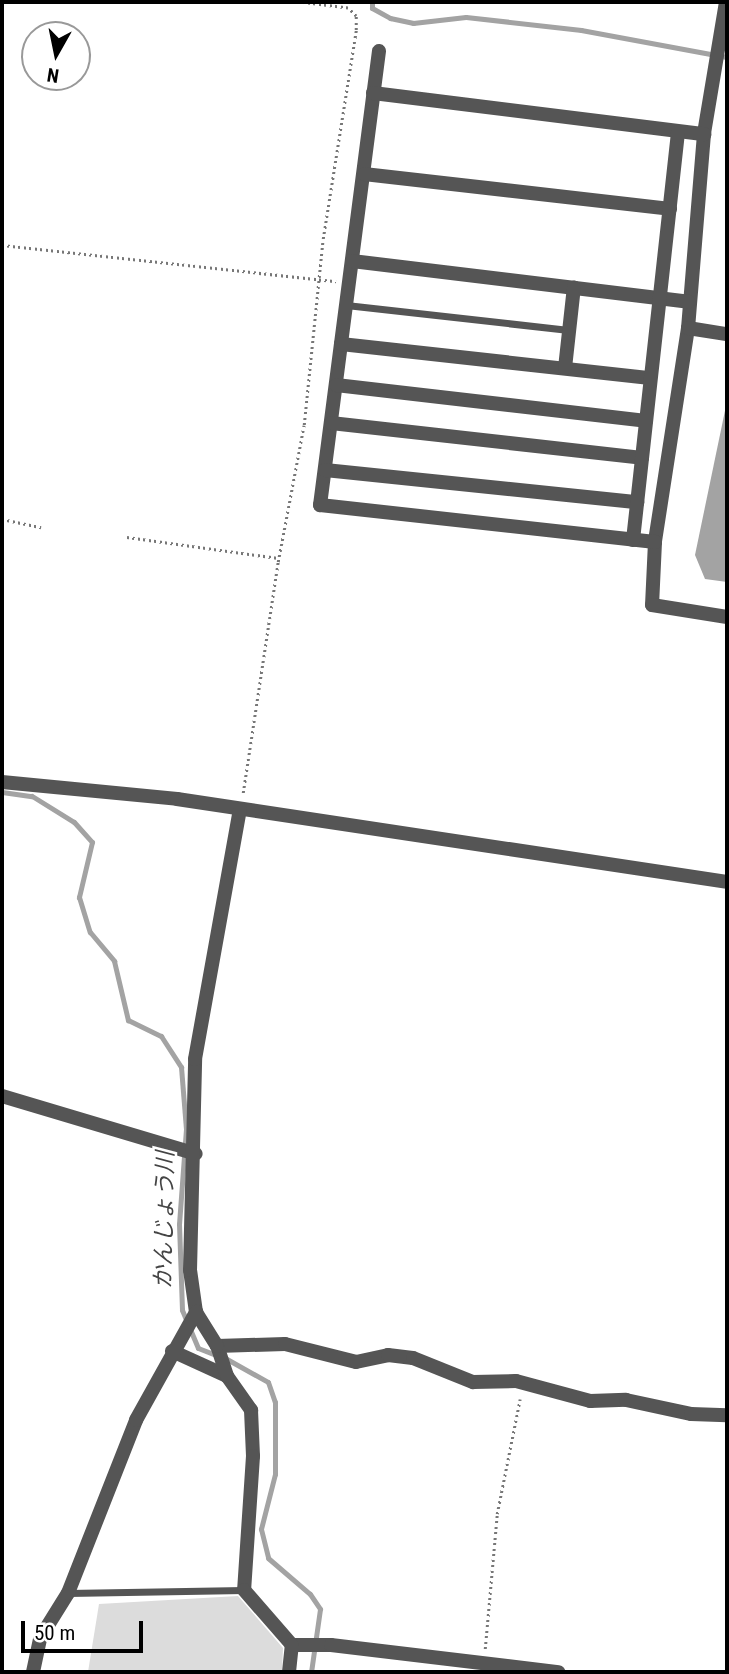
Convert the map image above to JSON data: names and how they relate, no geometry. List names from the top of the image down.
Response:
{
  "water": ["かんじょう川"],
  "scale_bar": "50 m",
  "north": "bottom"
}
